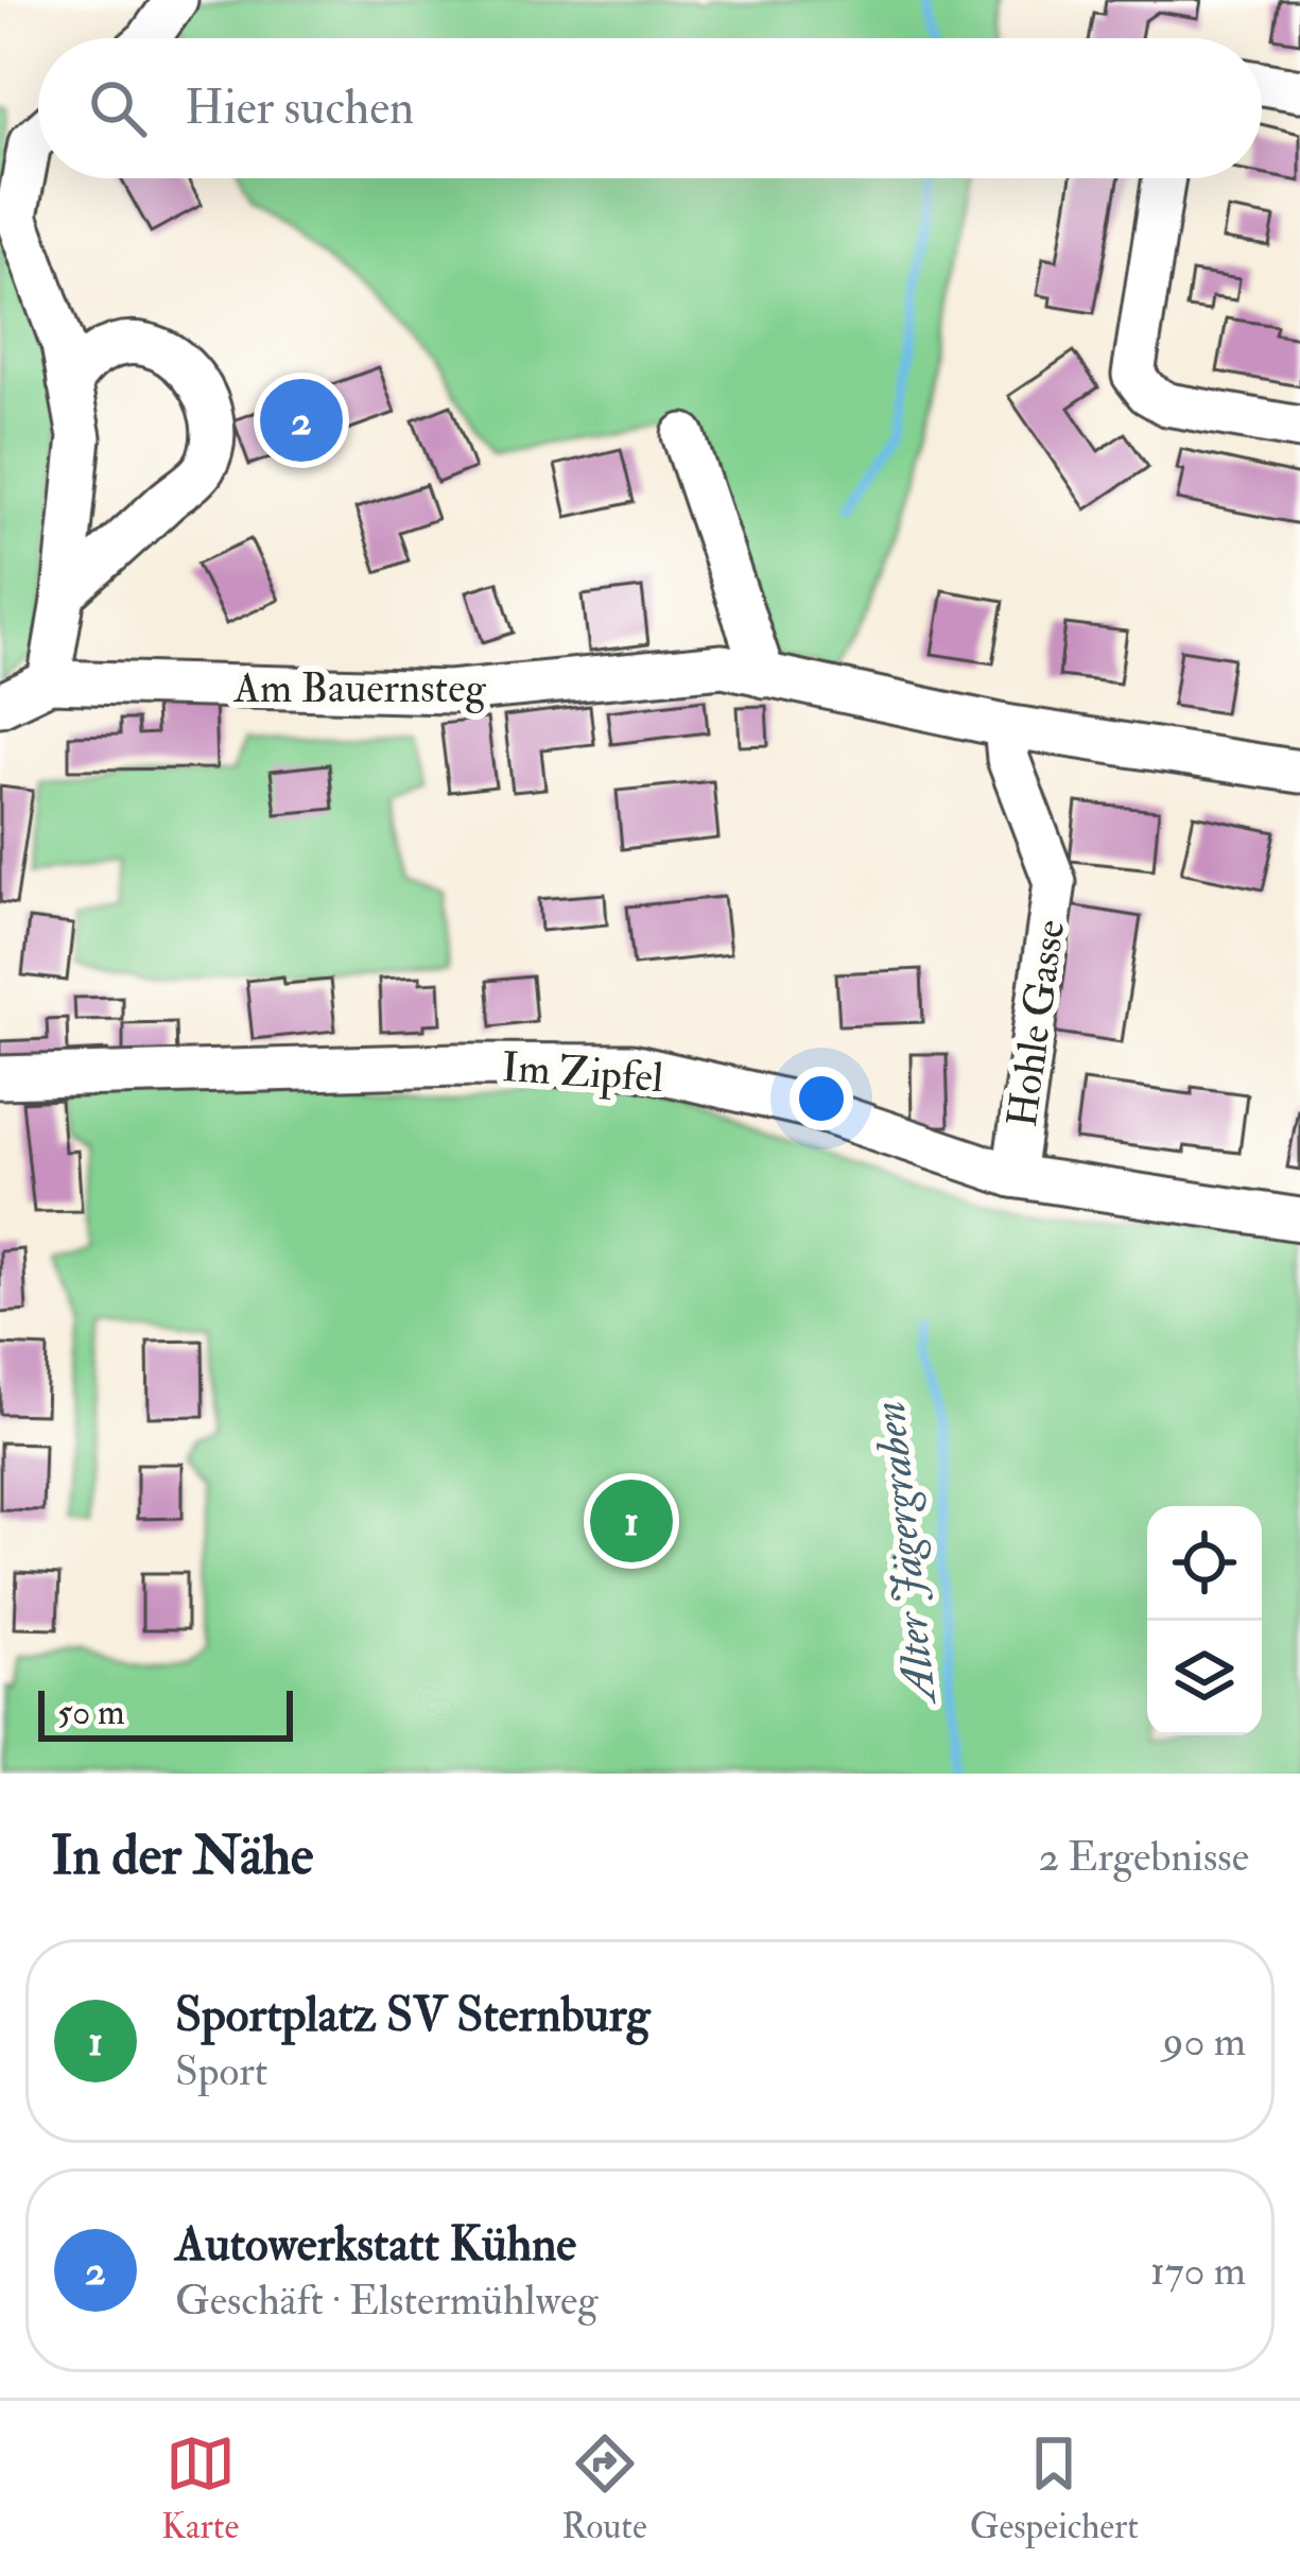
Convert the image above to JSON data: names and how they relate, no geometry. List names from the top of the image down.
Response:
{
  "streets": {
    "street": ["Am Bauernsteg", "Hohle Gasse", "Im Zipfel"]
  },
  "crossings": [
    ["Hohle Gasse", "Im Zipfel"]
  ],
  "water": ["Alter Jägergraben"],
  "scale_bar": "50 m",
  "page": {
    "search": "Hier suchen",
    "pins": ["2", "1"],
    "scale": "50 m",
    "heading": ["In der Nähe", "2 Ergebnisse"],
    "list": [
      {
        "mark": "1",
        "name": "Sportplatz SV Sternburg",
        "note": "Sport",
        "value": "90 m"
      },
      {
        "mark": "2",
        "name": "Autowerkstatt Kühne",
        "note": "Geschäft · Elstermühlweg",
        "value": "170 m"
      }
    ],
    "nav": ["Karte", "Route", "Gespeichert"]
  }
}
